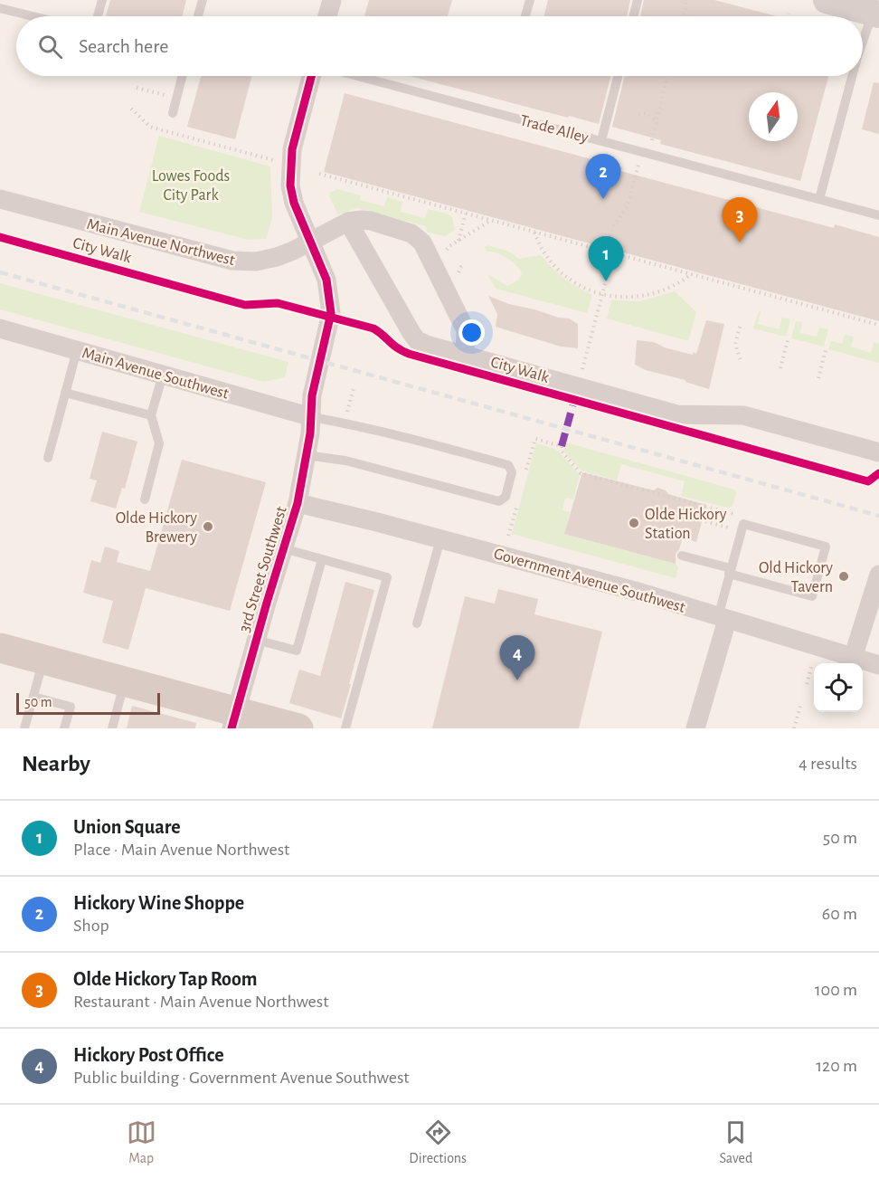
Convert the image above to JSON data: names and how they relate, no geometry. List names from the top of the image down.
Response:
{
  "streets": {
    "street": [
      "Main Avenue Northwest",
      "Main Avenue Southwest",
      "3rd Street Southwest",
      "Government Avenue Southwest"
    ],
    "lane": ["Trade Alley"],
    "cycle path": ["City Walk"]
  },
  "crossings": [
    ["Main Avenue Northwest", "3rd Street Southwest"],
    ["Main Avenue Southwest", "3rd Street Southwest"],
    ["3rd Street Southwest", "Government Avenue Southwest"]
  ],
  "parks": ["Lowes Foods City Park"],
  "places": ["Olde Hickory Station", "Olde Hickory Brewery", "Old Hickory Tavern"],
  "scale_bar": "50 m",
  "north": "top",
  "page": {
    "search": "Search here",
    "pins": [
      "2",
      "3",
      "1",
      "4"
    ],
    "scale": "50 m",
    "heading": ["Nearby", "4 results"],
    "list": [
      {
        "mark": "1",
        "name": "Union Square",
        "note": "Place · Main Avenue Northwest",
        "value": "50 m"
      },
      {
        "mark": "2",
        "name": "Hickory Wine Shoppe",
        "note": "Shop",
        "value": "60 m"
      },
      {
        "mark": "3",
        "name": "Olde Hickory Tap Room",
        "note": "Restaurant · Main Avenue Northwest",
        "value": "100 m"
      },
      {
        "mark": "4",
        "name": "Hickory Post Office",
        "note": "Public building · Government Avenue Southwest",
        "value": "120 m"
      }
    ],
    "nav": ["Map", "Directions", "Saved"]
  }
}
